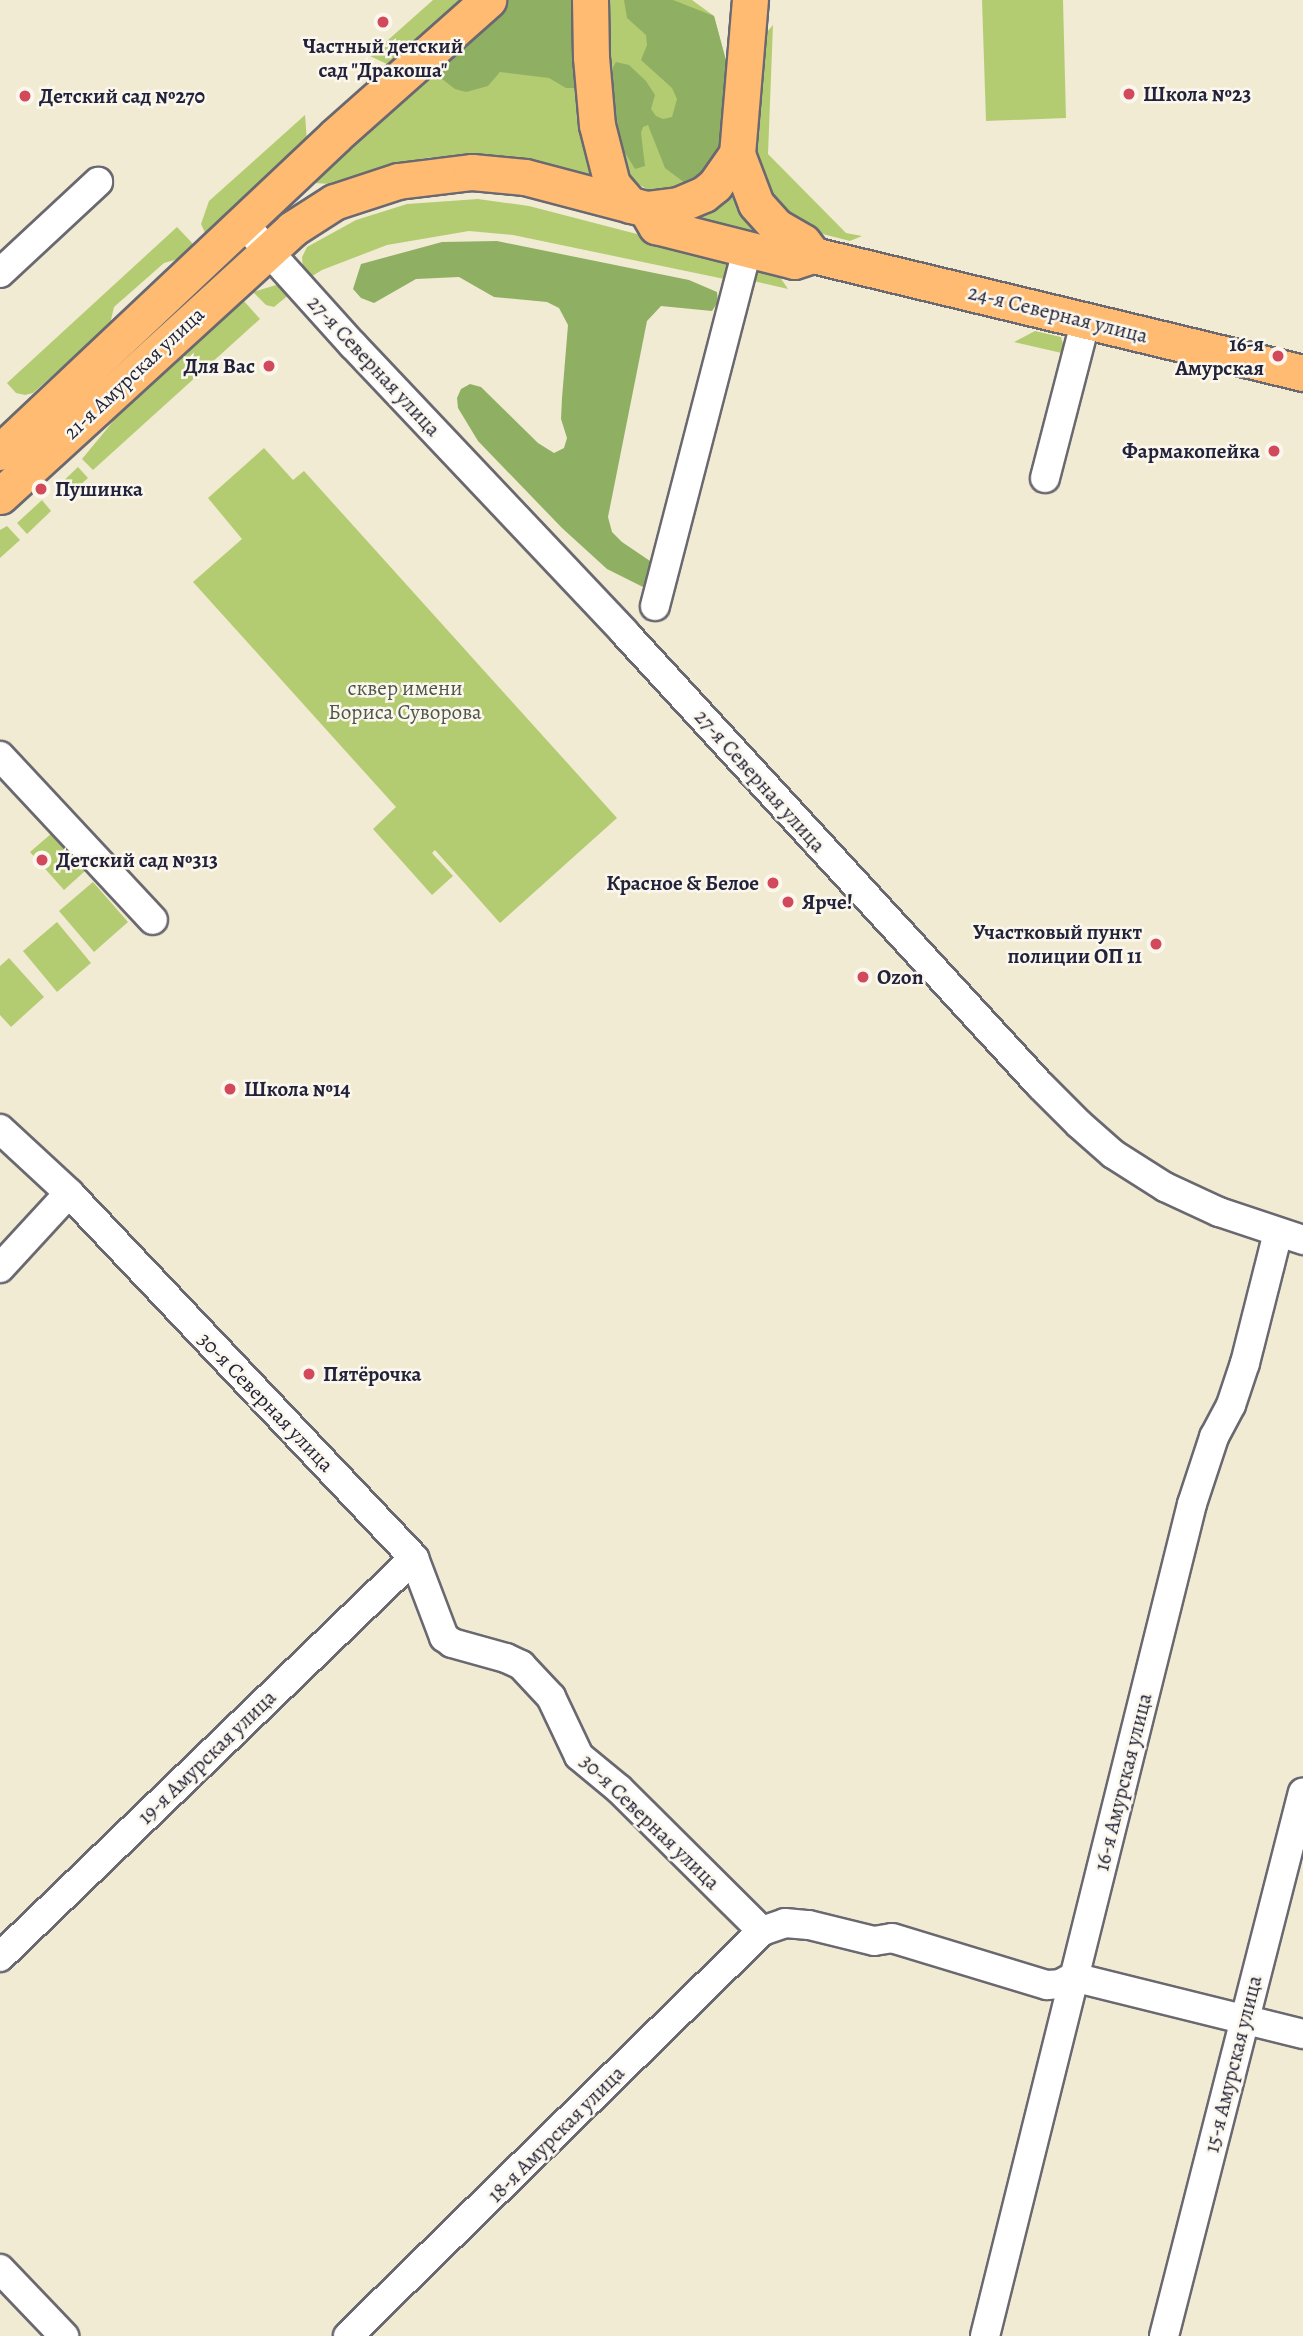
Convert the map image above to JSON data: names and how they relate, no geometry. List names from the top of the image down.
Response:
{
  "streets": {
    "main road": ["24-я Северная улица", "21-я Амурская улица"],
    "street": [
      "27-я Северная улица",
      "30-я Северная улица",
      "19-я Амурская улица",
      "16-я Амурская улица",
      "15-я Амурская улица",
      "18-я Амурская улица"
    ]
  },
  "crossings": [
    ["24-я Северная улица", "27-я Северная улица"],
    ["24-я Северная улица", "21-я Амурская улица"],
    ["27-я Северная улица", "21-я Амурская улица"],
    ["27-я Северная улица", "16-я Амурская улица"],
    ["30-я Северная улица", "19-я Амурская улица"],
    ["30-я Северная улица", "18-я Амурская улица"]
  ],
  "parks": ["сквер имени Бориса Суворова"],
  "places": [
    "Частный детский сад \"Дракоша\"",
    "Школа №23",
    "Детский сад №270",
    "16-я Амурская",
    "Для Вас",
    "Фармакопейка",
    "Пушинка",
    "Детский сад №313",
    "Красное & Белое",
    "Ярче!",
    "Участковый пункт полиции ОП 11",
    "Ozon",
    "Школа №14",
    "Пятёрочка"
  ]
}
